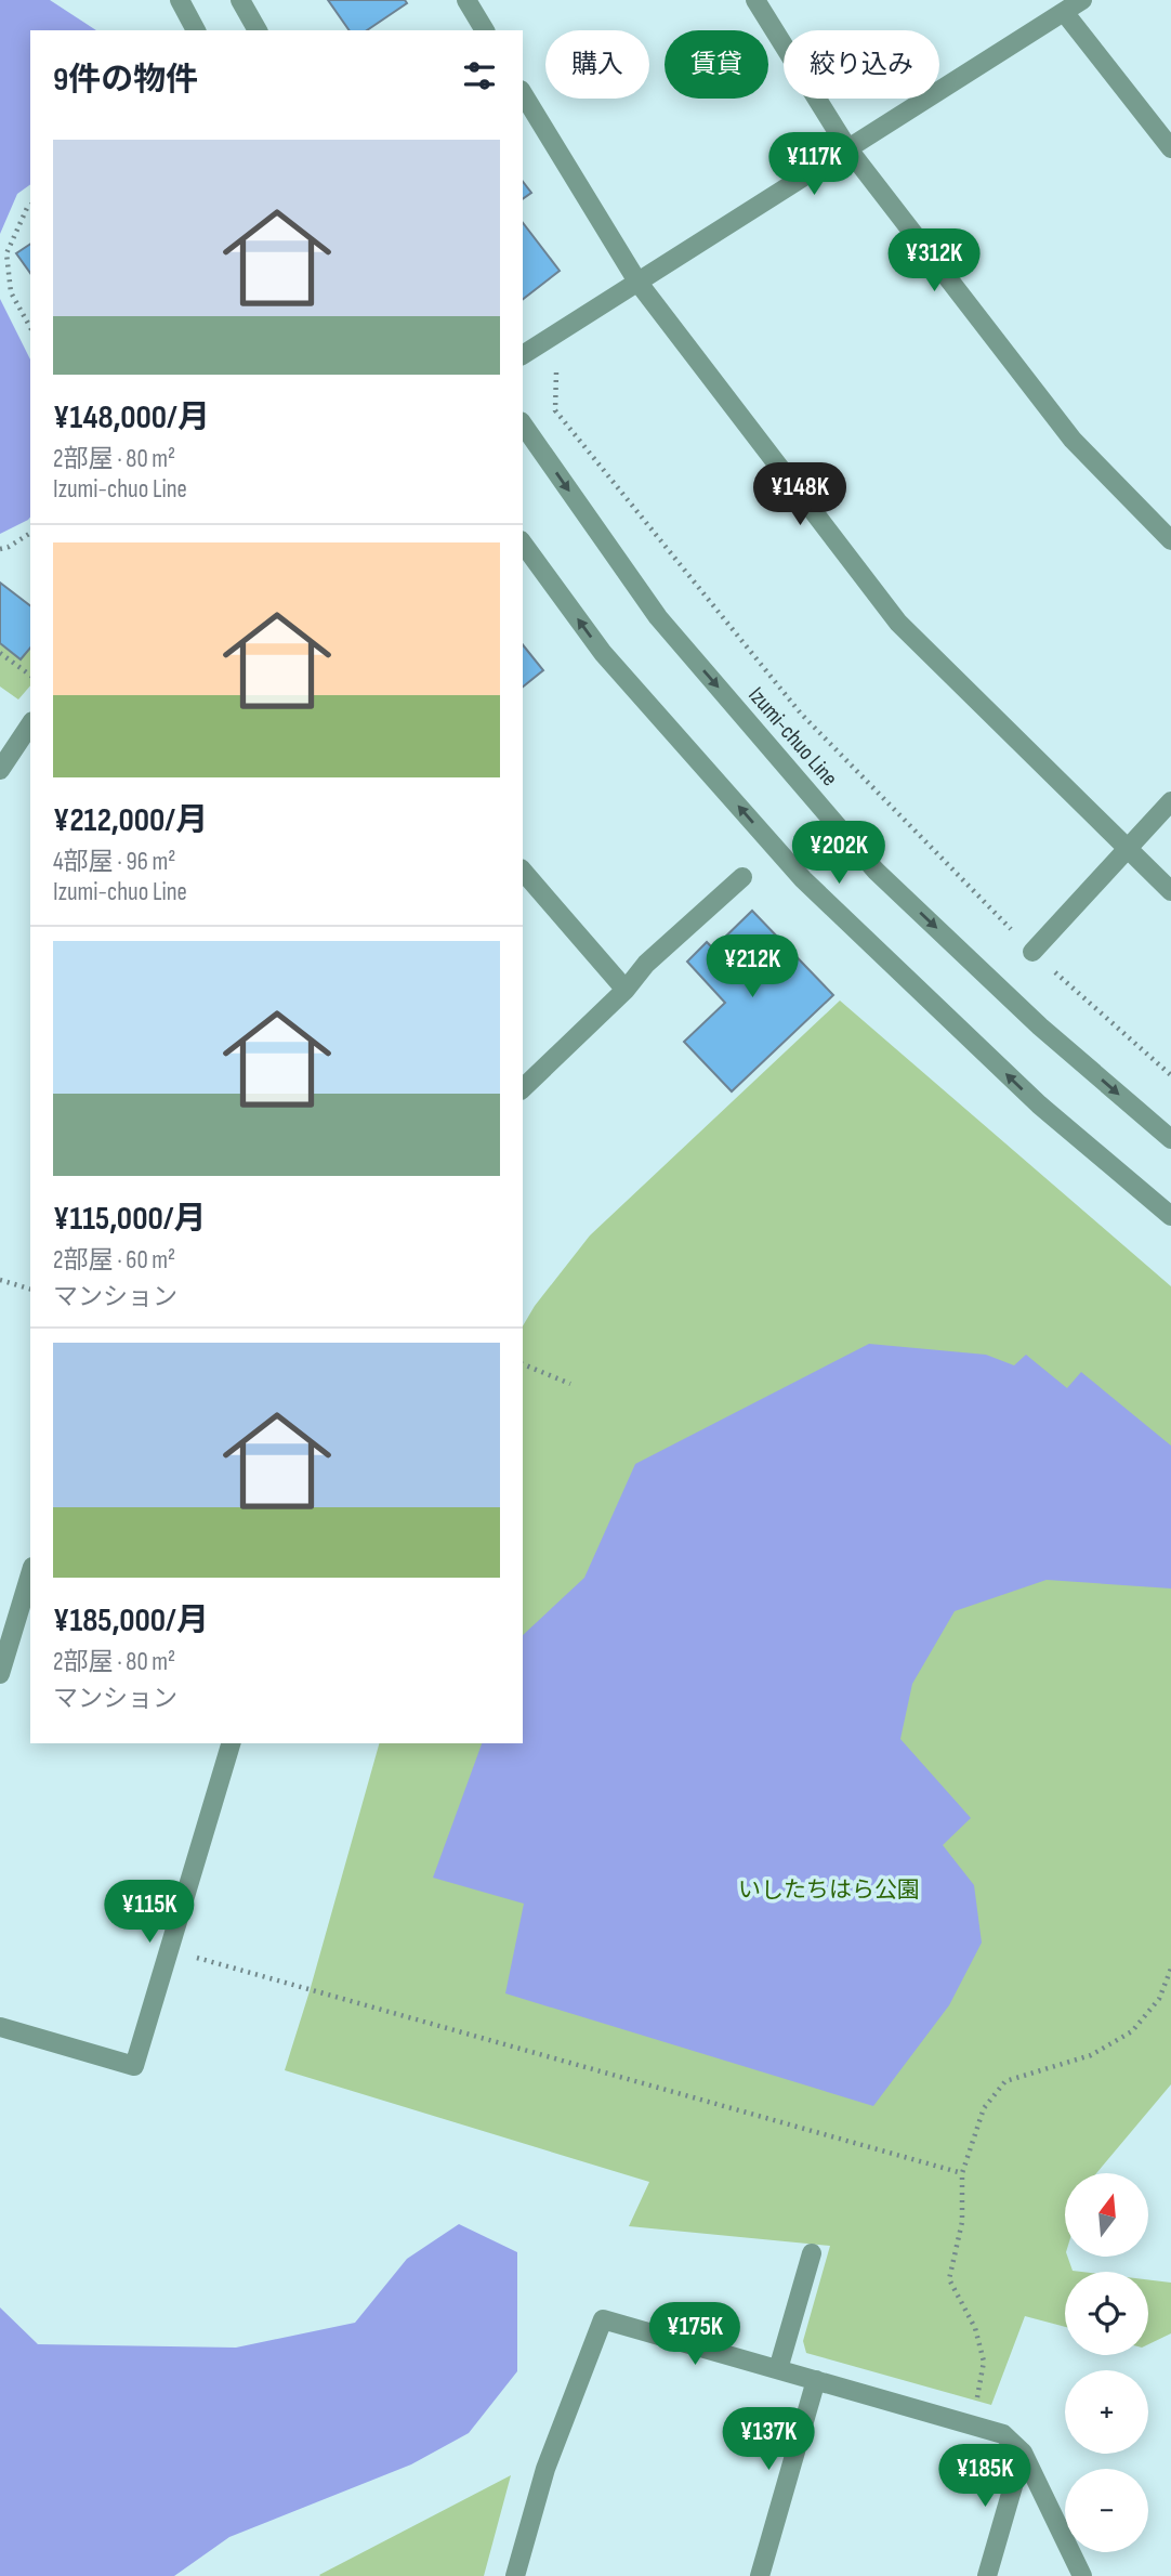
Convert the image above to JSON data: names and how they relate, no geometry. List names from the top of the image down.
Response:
{
  "streets": {
    "street": ["Izumi-chuo Line"]
  },
  "parks": ["いしたちはら公園"],
  "north": "top",
  "page": {
    "chip": ["購入", "賃貸", "絞り込み"],
    "heading": "9件の物件",
    "list": [
      {
        "name": "¥148,000/月",
        "note": "2部屋 · 80 m² · Izumi-chuo Line"
      },
      {
        "name": "¥212,000/月",
        "note": "4部屋 · 96 m² · Izumi-chuo Line"
      },
      {
        "name": "¥115,000/月",
        "note": "2部屋 · 60 m² · マンション"
      },
      {
        "name": "¥185,000/月",
        "note": "2部屋 · 80 m² · マンション"
      }
    ],
    "price": [
      "¥117K",
      "¥312K",
      "¥148K",
      "¥202K",
      "¥212K",
      "¥115K",
      "¥175K",
      "¥137K",
      "¥185K"
    ],
    "map_buttons": ["+", "−"]
  }
}
